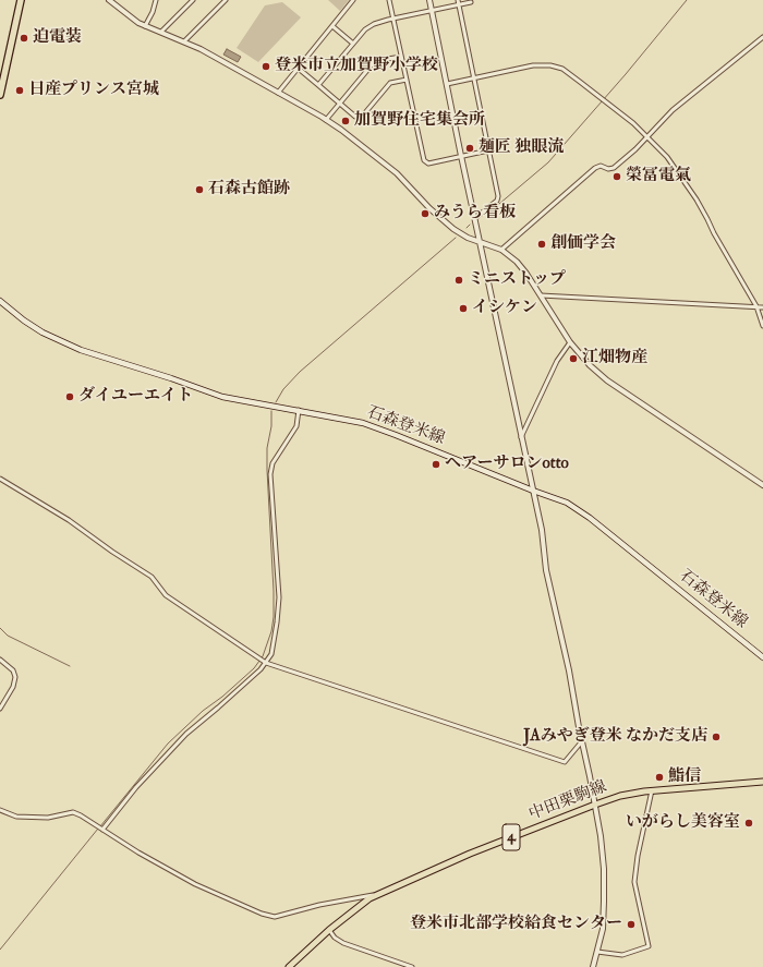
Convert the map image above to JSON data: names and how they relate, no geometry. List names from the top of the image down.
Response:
{
  "streets": {
    "main road": ["石森登米線", "中田栗駒線", "4"]
  },
  "places": [
    "迫電装",
    "登米市立加賀野小学校",
    "日産プリンス宮城",
    "加賀野住宅集会所",
    "麺匠 独眼流",
    "榮冨電氣",
    "石森古館跡",
    "みうら看板",
    "創価学会",
    "ミニストップ",
    "イシケン",
    "江畑物産",
    "ダイユーエイト",
    "ヘアーサロンotto",
    "JAみやぎ登米 なかだ支店",
    "鮨信",
    "いがらし美容室",
    "登米市北部学校給食センター"
  ]
}
